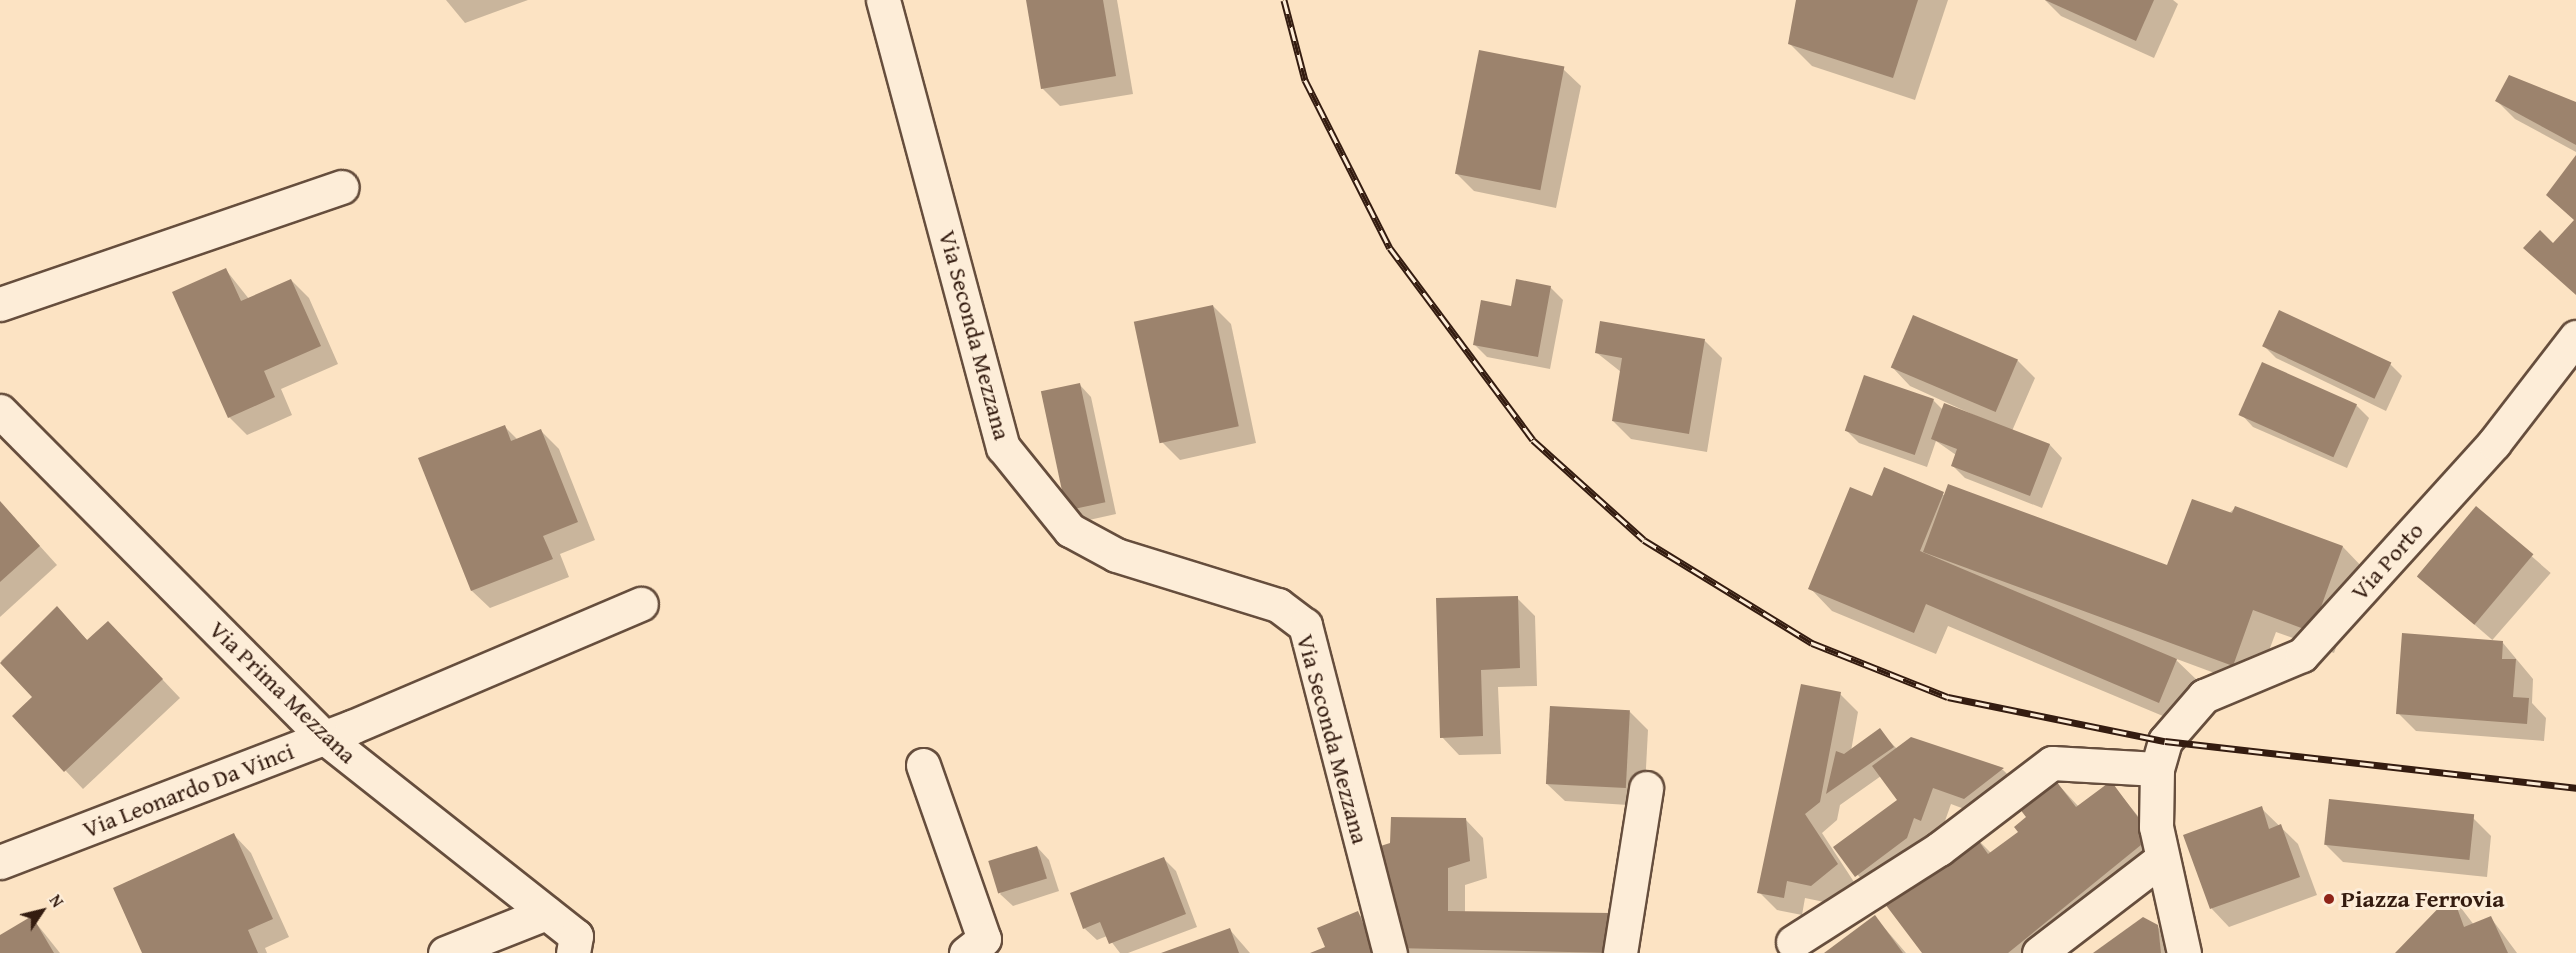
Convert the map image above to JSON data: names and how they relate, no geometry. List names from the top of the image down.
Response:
{
  "streets": {
    "street": [
      "Via Seconda Mezzana",
      "Via Porto",
      "Via Prima Mezzana",
      "Via Leonardo Da Vinci"
    ]
  },
  "crossings": [
    ["Via Prima Mezzana", "Via Leonardo Da Vinci"]
  ],
  "places": ["Piazza Ferrovia"],
  "north": "top right"
}
